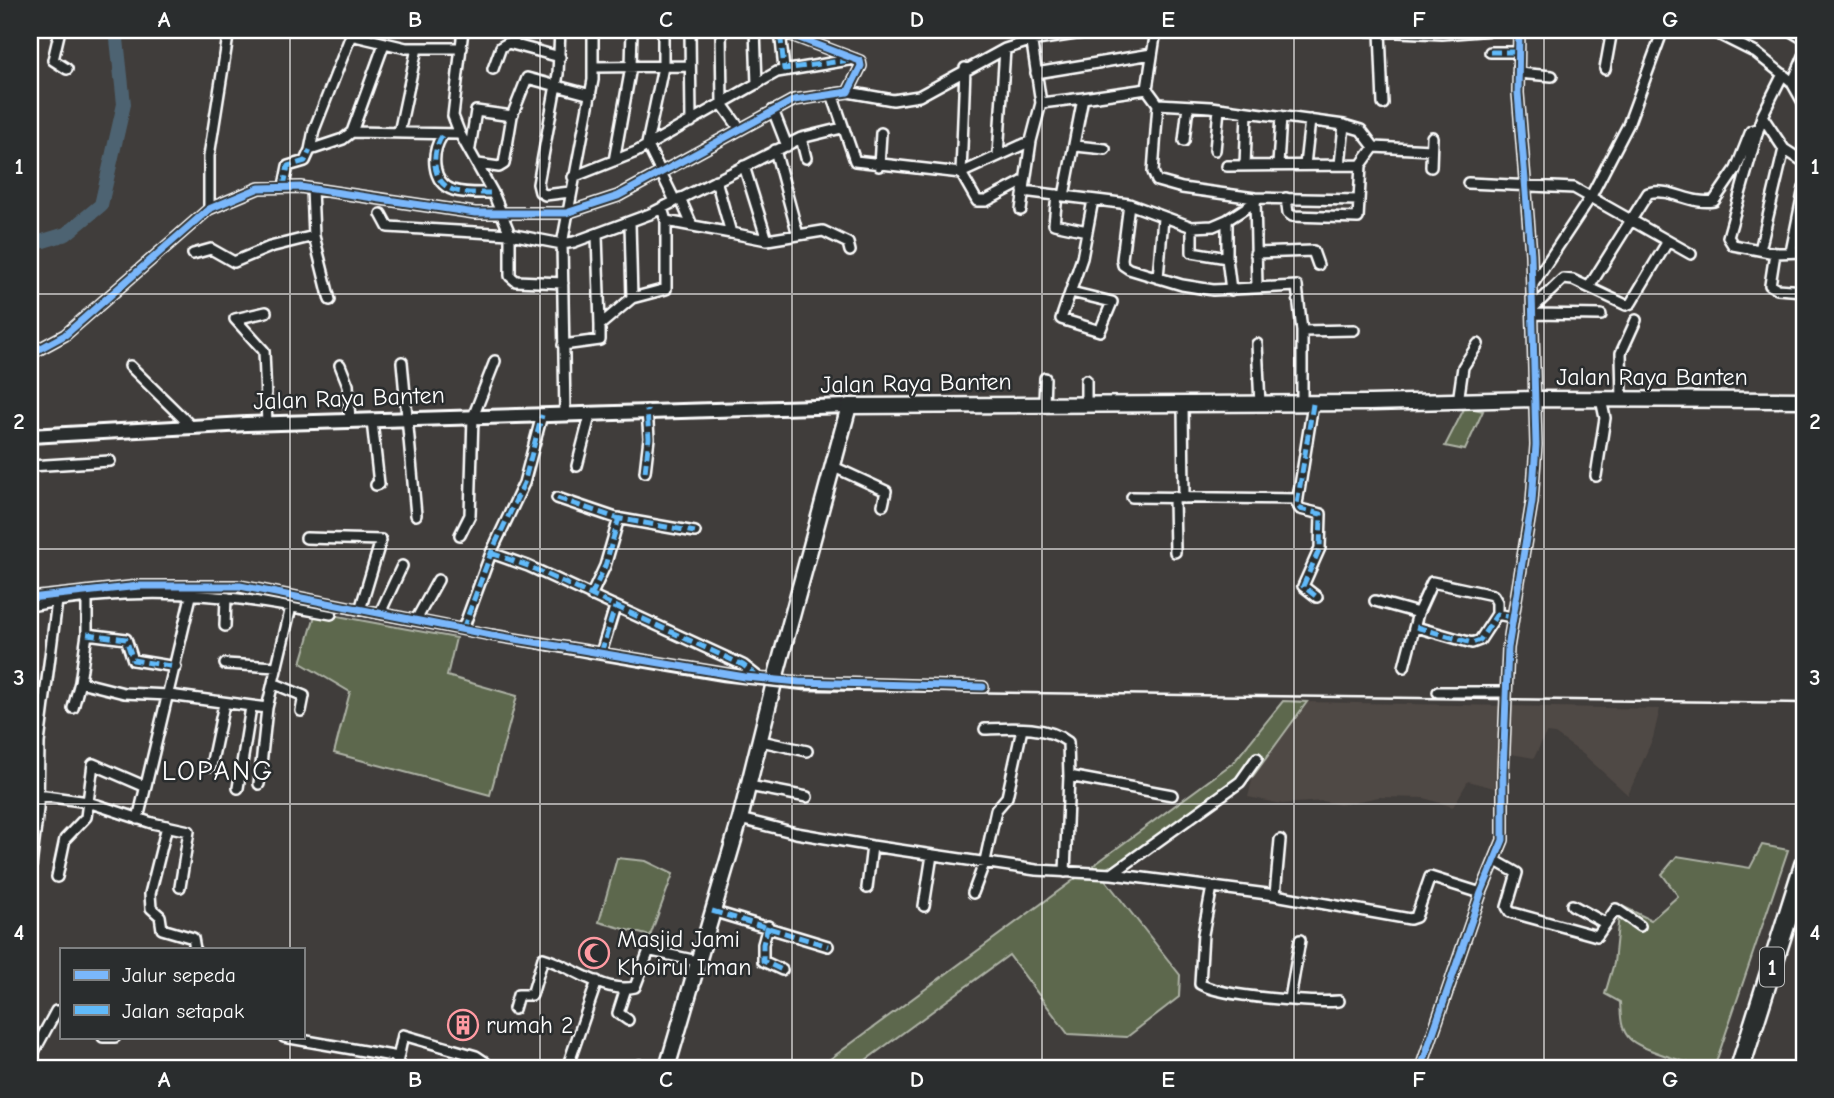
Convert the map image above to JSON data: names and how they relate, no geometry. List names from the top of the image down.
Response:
{
  "streets": {
    "highway": ["1"],
    "main road": ["Jalan Raya Banten"]
  },
  "districts": ["LOPANG"],
  "places": {
    "mosque": ["Masjid Jami Khoirul Iman"],
    "building": ["rumah 2"]
  },
  "legend": ["Jalur sepeda", "Jalan setapak"],
  "grid": {
    "columns": [
      "A",
      "B",
      "C",
      "D",
      "E",
      "F",
      "G"
    ],
    "rows": [
      "1",
      "2",
      "3",
      "4"
    ]
  }
}
